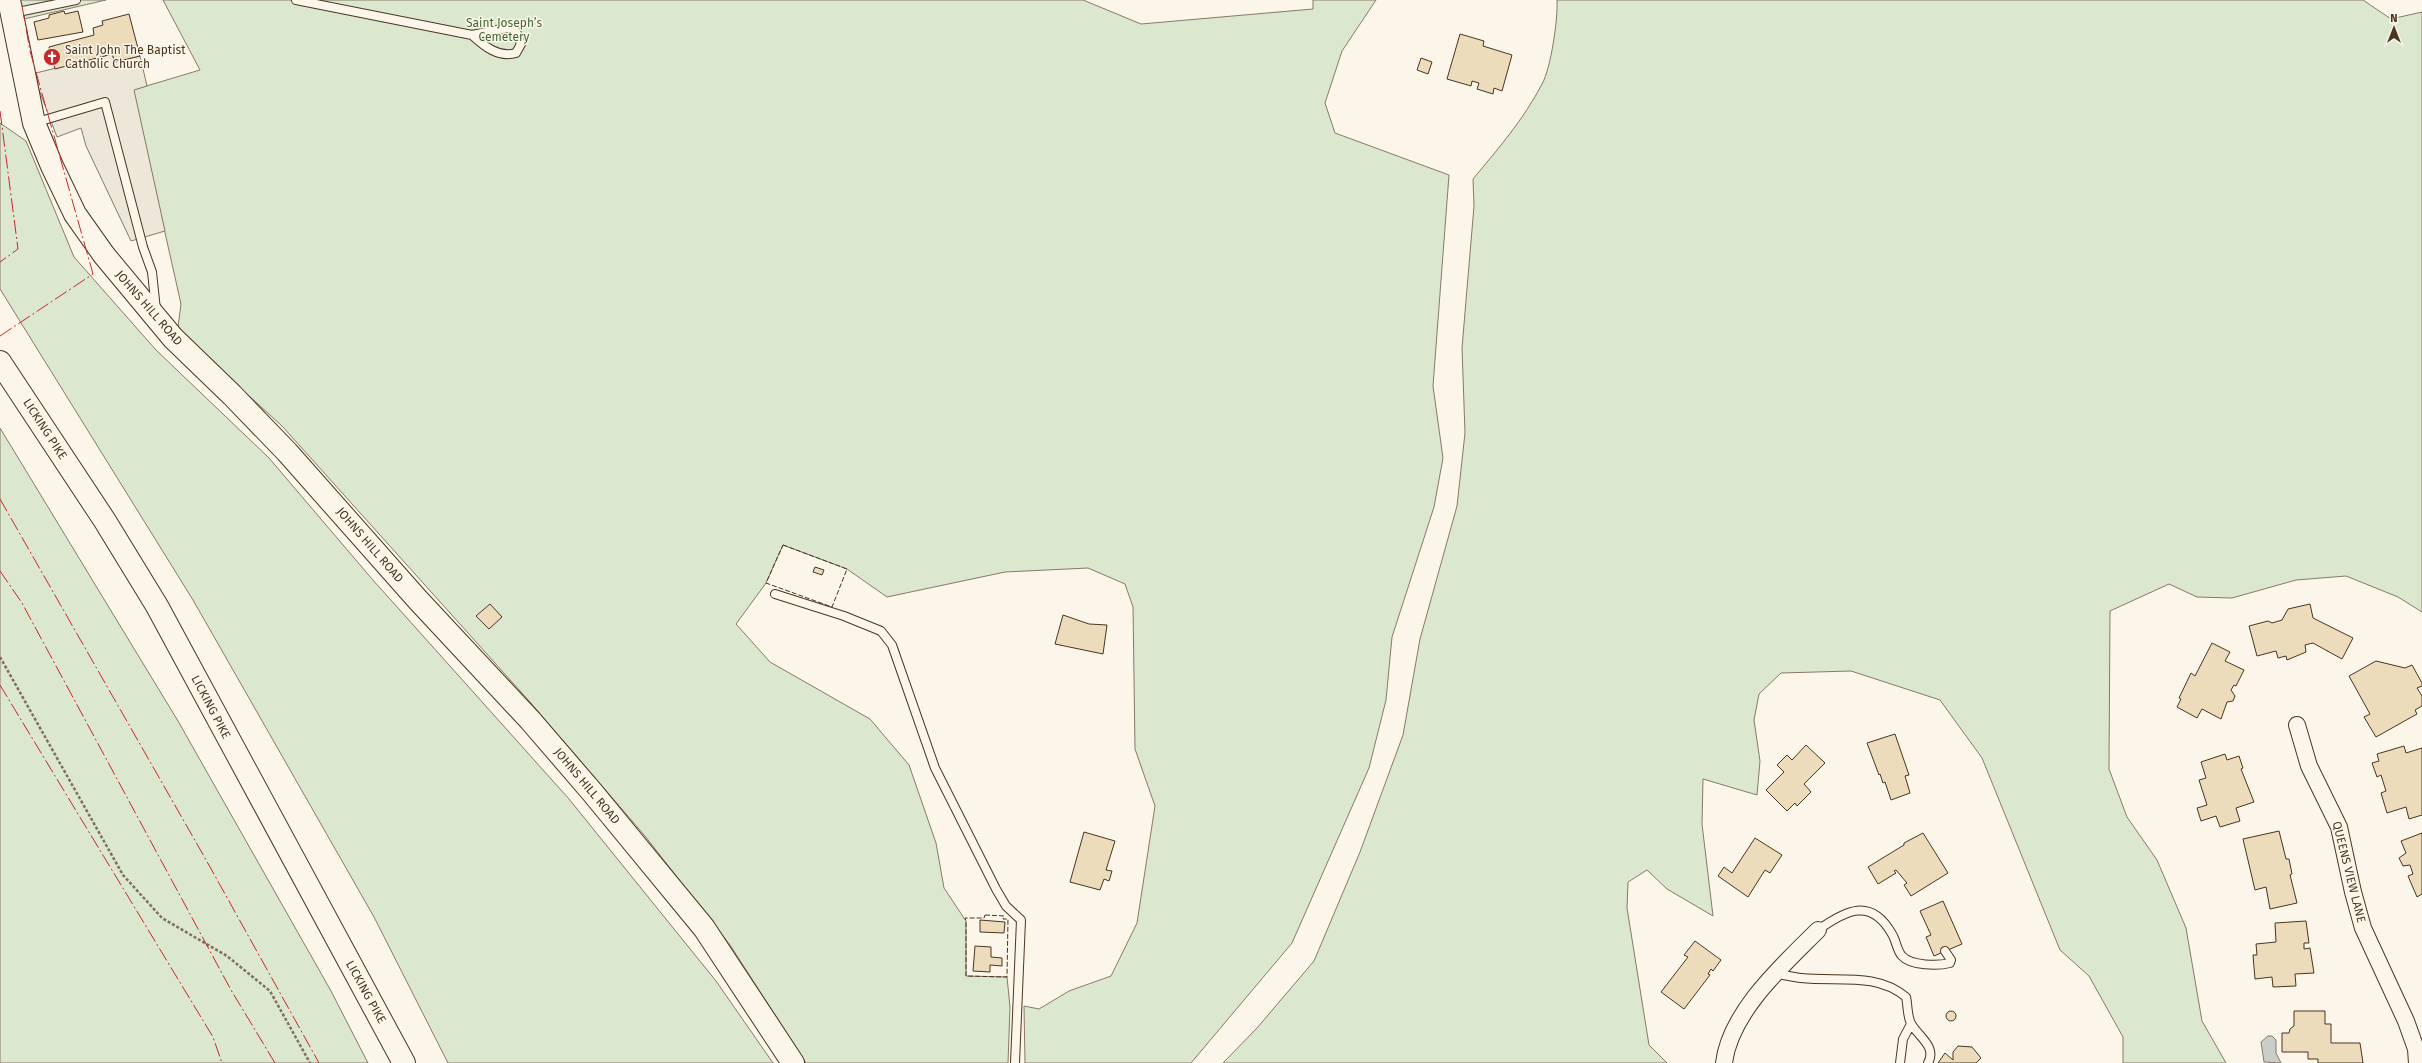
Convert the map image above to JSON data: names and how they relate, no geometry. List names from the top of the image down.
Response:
{
  "streets": {
    "main road": ["JOHNS HILL ROAD", "LICKING PIKE"],
    "street": ["QUEENS VIEW LANE"]
  },
  "parks": ["Saint Joseph’s Cemetery"],
  "places": {
    "church": ["Saint John The Baptist Catholic Church"]
  },
  "north": "top"
}
